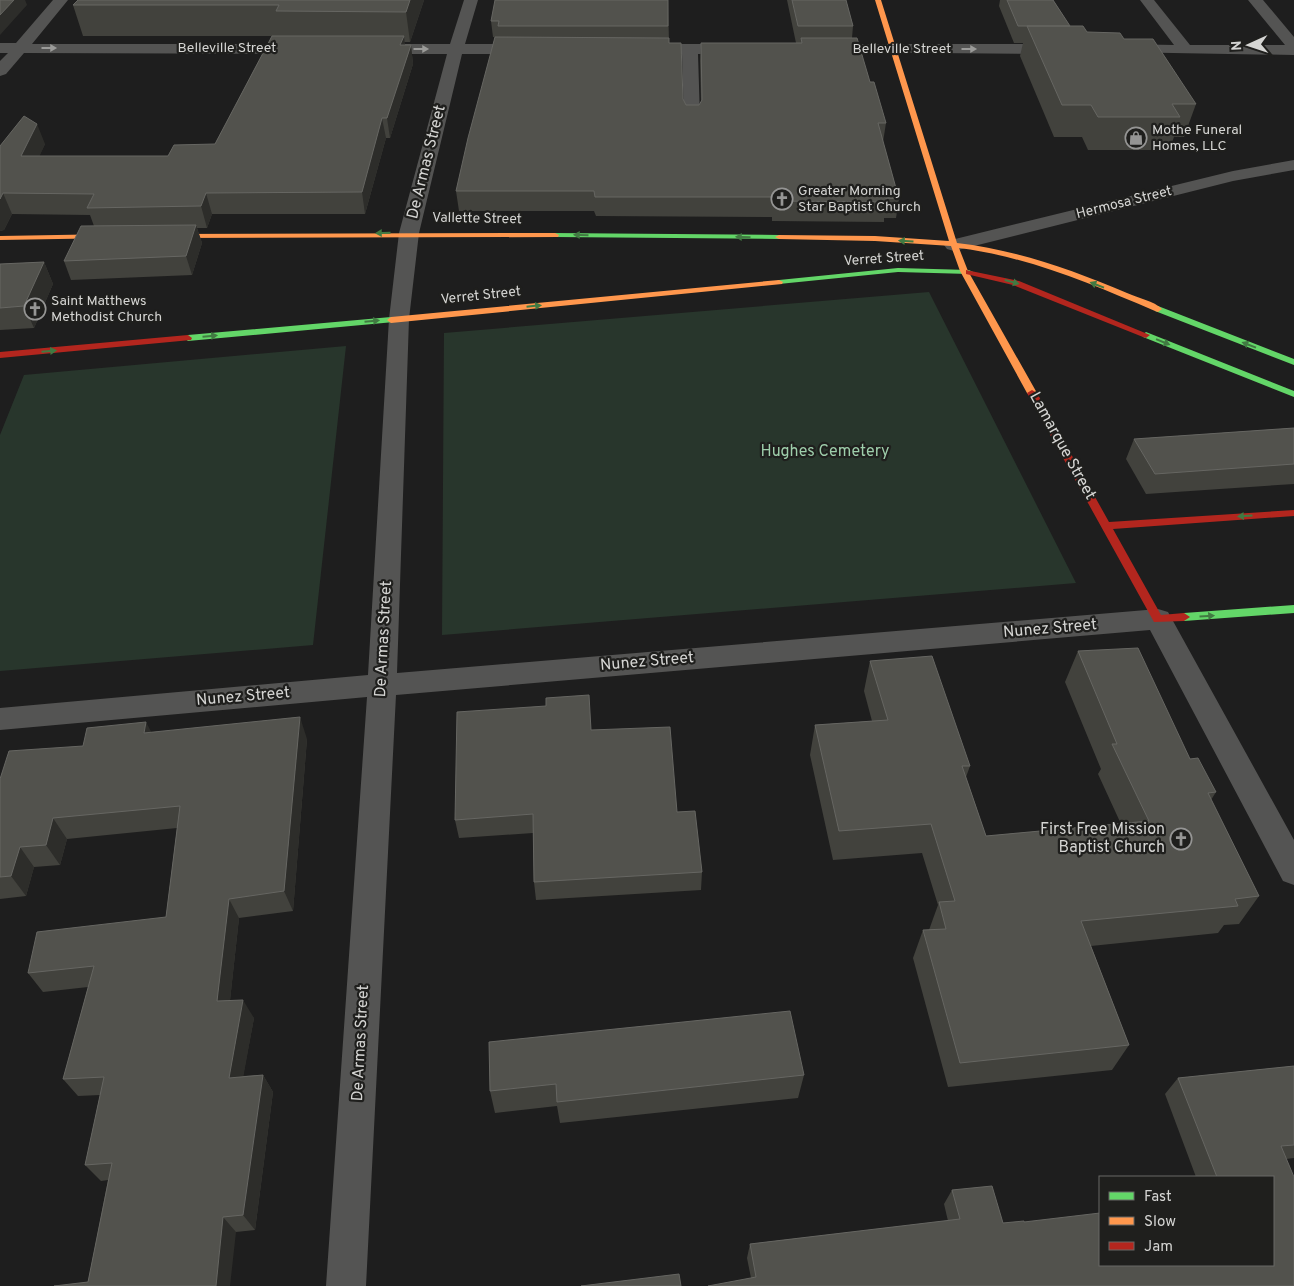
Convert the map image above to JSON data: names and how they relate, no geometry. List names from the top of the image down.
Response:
{
  "streets": {
    "main road": [
      "Vallette Street",
      "Verret Street",
      "Lamarque Street",
      "Nunez Street"
    ],
    "street": ["Belleville Street", "De Armas Street", "Hermosa Street"]
  },
  "crossings": [
    ["Belleville Street", "Lamarque Street"],
    ["De Armas Street", "Vallette Street"],
    ["De Armas Street", "Verret Street"],
    ["De Armas Street", "Nunez Street"],
    ["Hermosa Street", "Vallette Street"],
    ["Hermosa Street", "Lamarque Street"],
    ["Vallette Street", "Lamarque Street"],
    ["Verret Street", "Lamarque Street"],
    ["Lamarque Street", "Nunez Street"]
  ],
  "one_way": ["Belleville Street", "Vallette Street", "Verret Street"],
  "parks": ["Hughes Cemetery"],
  "places": {
    "shop": ["Mothe Funeral Homes, LLC"],
    "church": ["Greater Morning Star Baptist Church", "Saint Matthews Methodist Church", "First Free Mission Baptist Church"]
  },
  "legend": ["Fast", "Slow", "Jam"],
  "north": "left"
}
